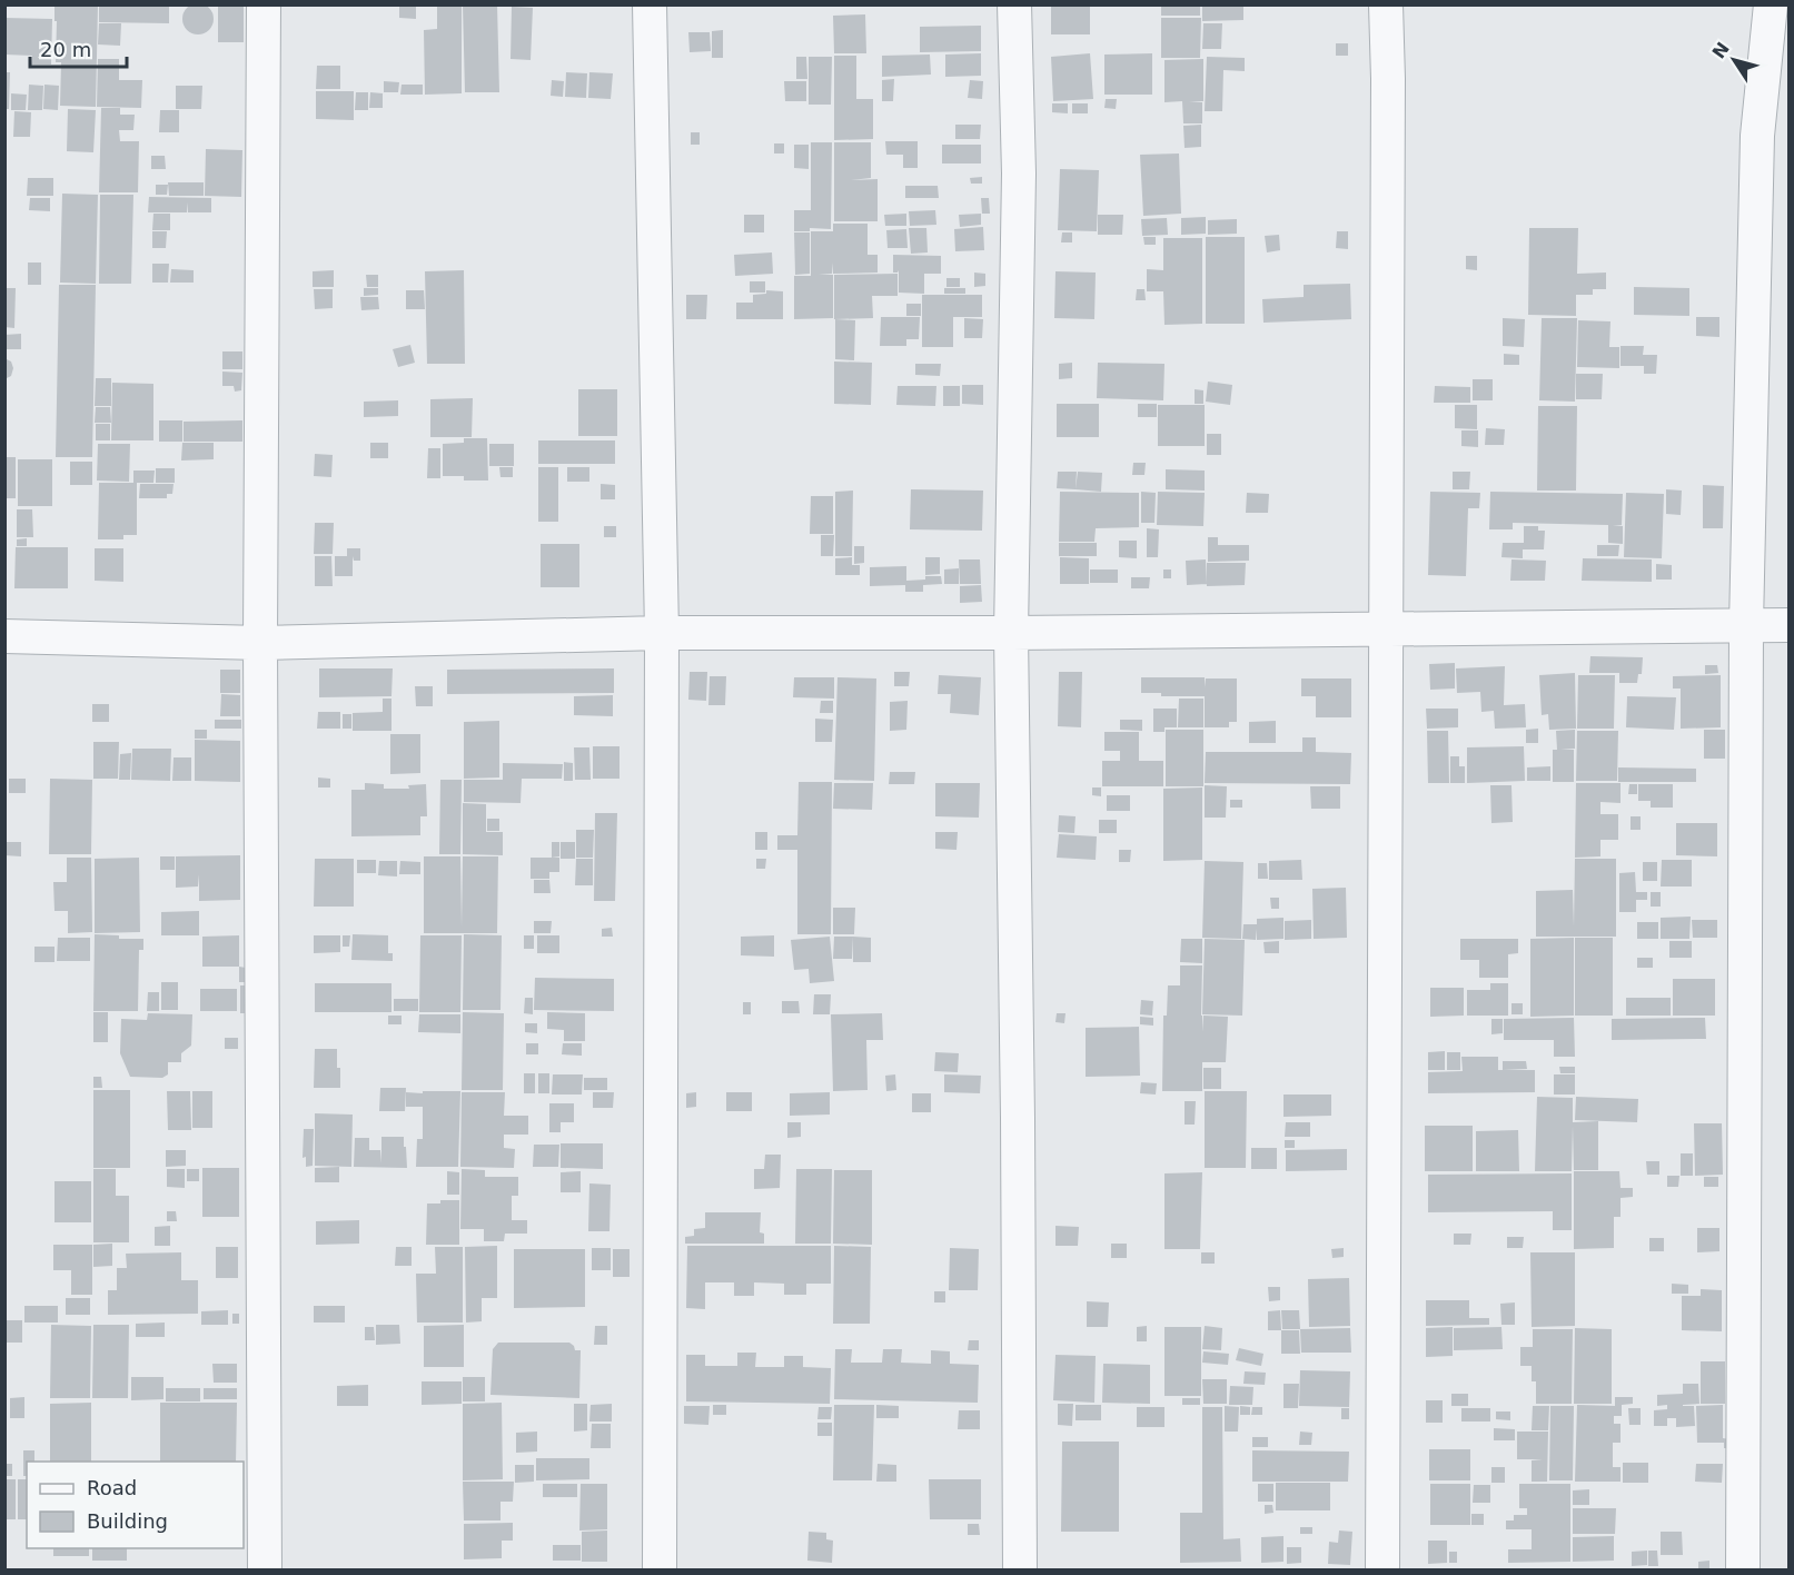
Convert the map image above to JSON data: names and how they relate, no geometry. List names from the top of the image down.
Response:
{
  "legend": ["Road", "Building"],
  "scale_bar": "20 m",
  "north": "top left"
}
